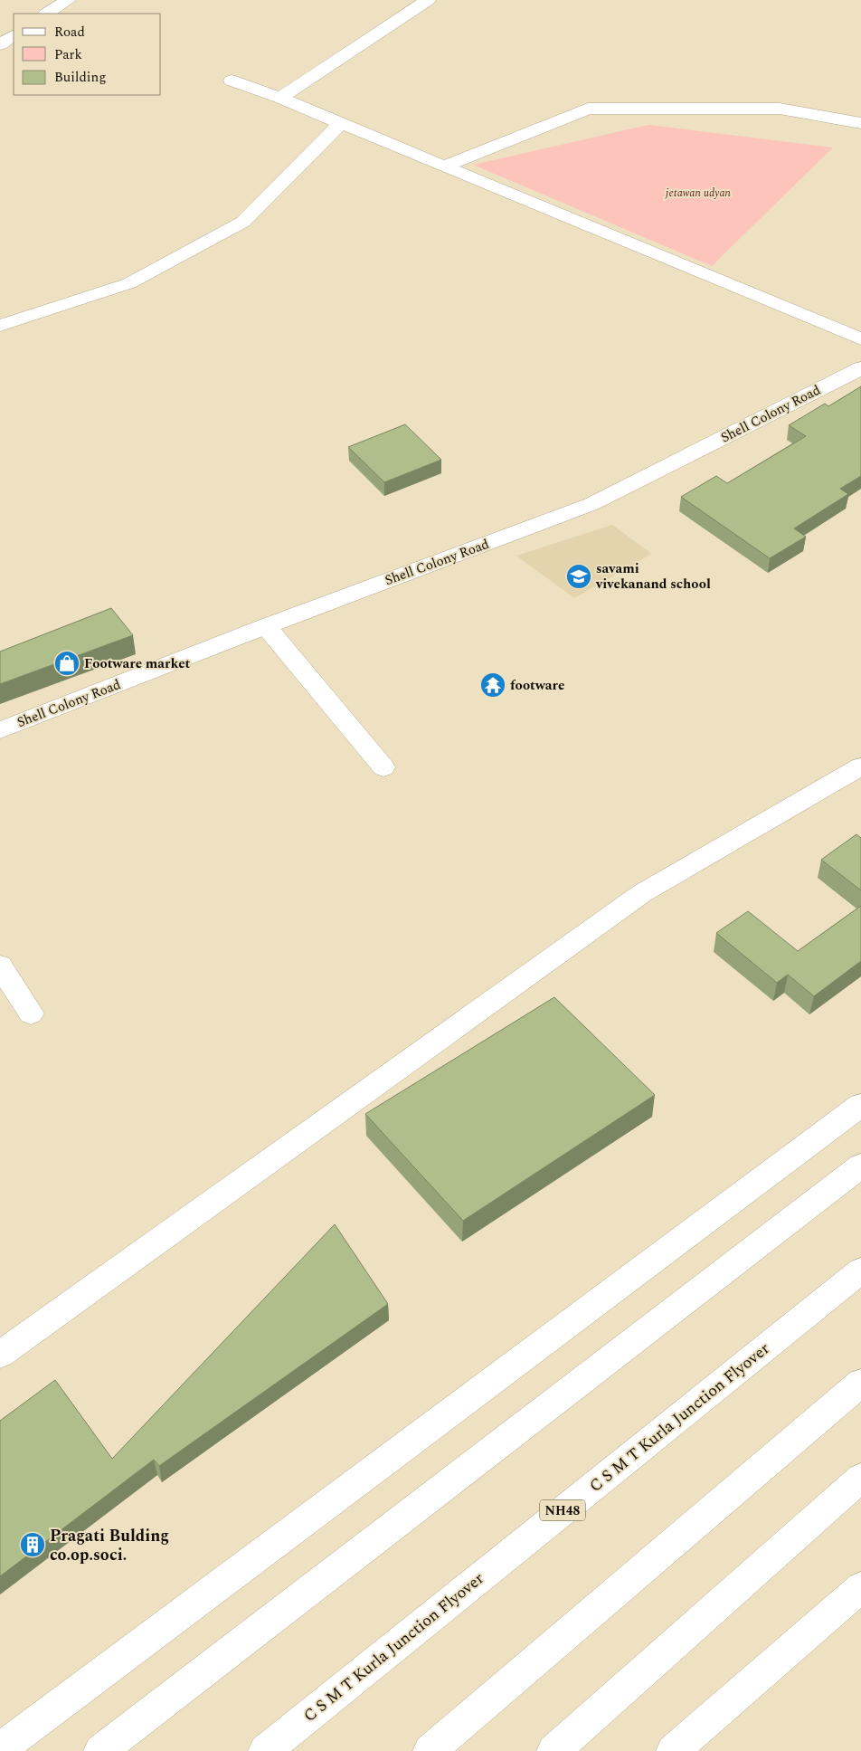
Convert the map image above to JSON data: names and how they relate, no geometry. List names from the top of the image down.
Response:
{
  "streets": {
    "main road": ["Shell Colony Road", "C S M T Kurla Junction Flyover", "NH48"]
  },
  "parks": ["jetawan udyan"],
  "places": {
    "school or university": ["savami vivekanand school"],
    "shop": ["Footware market"],
    "temple": ["footware"],
    "building": ["Pragati Bulding co.op.soci."]
  },
  "legend": ["Road", "Park", "Building"]
}
